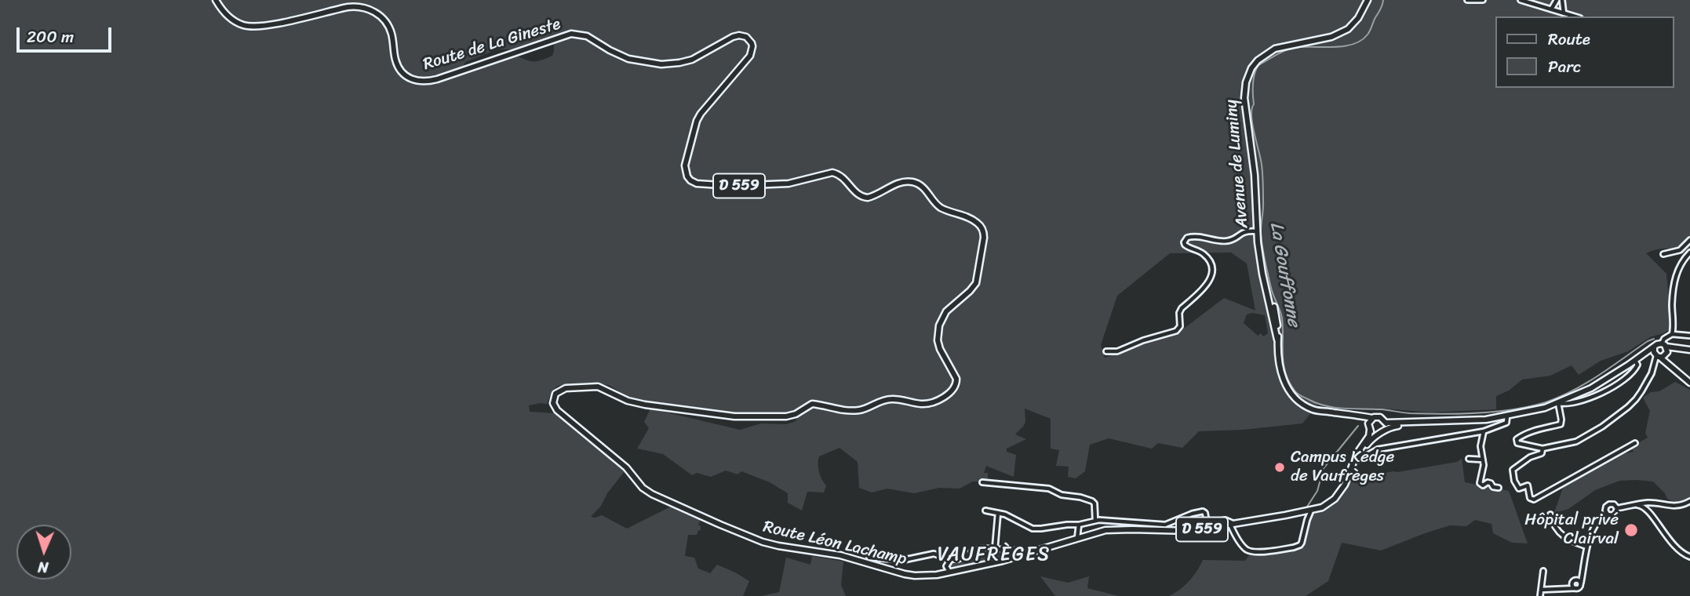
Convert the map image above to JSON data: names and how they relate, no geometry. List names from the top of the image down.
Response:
{
  "streets": {
    "main road": [
      "Route de La Gineste",
      "Avenue de Luminy",
      "D 559",
      "Route Léon Lachamp"
    ]
  },
  "crossings": [
    ["Route de La Gineste", "Route Léon Lachamp"],
    ["Avenue de Luminy", "Route Léon Lachamp"]
  ],
  "districts": ["VAUFRÈGES"],
  "water": ["La Gouffonne"],
  "places": ["Campus Kedge de Vaufrèges", "Hôpital privé Clairval"],
  "legend": ["Route", "Parc"],
  "scale_bar": "200 m",
  "north": "bottom"
}
